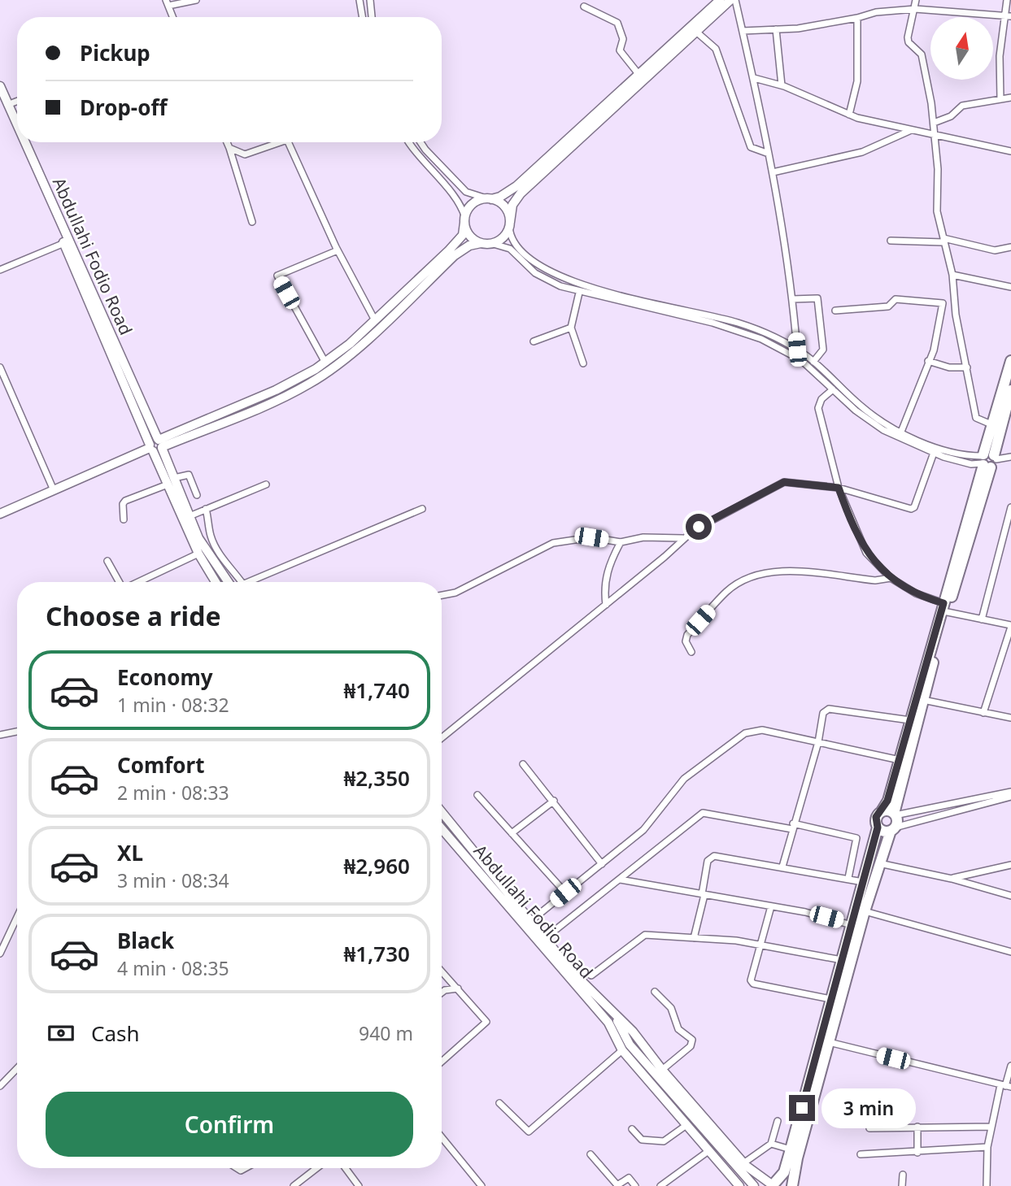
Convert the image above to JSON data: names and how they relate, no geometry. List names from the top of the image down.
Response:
{
  "streets": {
    "main road": ["Abdullahi Fodio Road"]
  },
  "north": "top",
  "page": {
    "banner": ["Pickup", "Drop-off"],
    "heading": "Choose a ride",
    "list": [
      {
        "name": "Economy",
        "note": "1 min · 08:32",
        "value": "₦1,740"
      },
      {
        "name": "Comfort",
        "note": "2 min · 08:33",
        "value": "₦2,350"
      },
      {
        "name": "XL",
        "note": "3 min · 08:34",
        "value": "₦2,960"
      },
      {
        "name": "Black",
        "note": "4 min · 08:35",
        "value": "₦1,730"
      }
    ],
    "pay": ["Cash", "940 m"],
    "buttons": "Confirm",
    "bubble": "3 min"
  }
}
